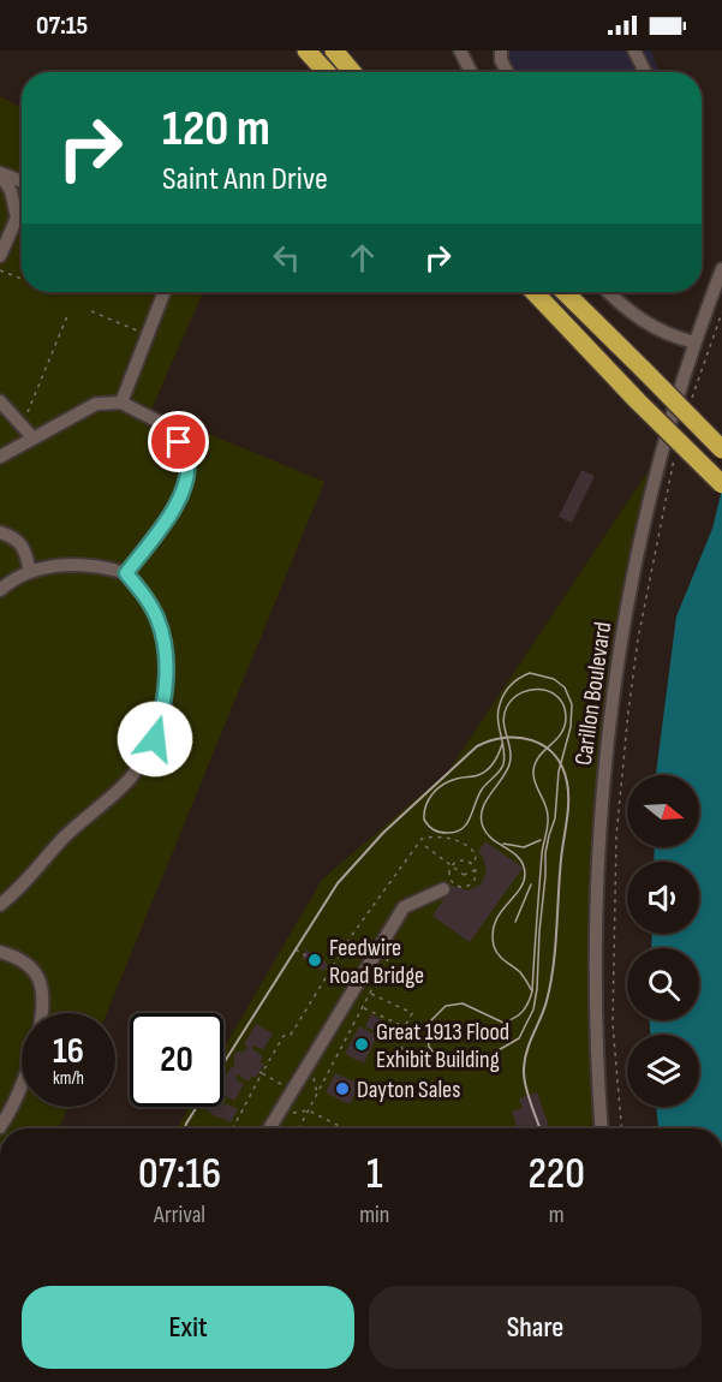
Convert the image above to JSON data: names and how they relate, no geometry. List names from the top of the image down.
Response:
{
  "streets": {
    "street": ["Carillon Boulevard"]
  },
  "places": ["Feedwire Road Bridge", "Great 1913 Flood Exhibit Building", "Dayton Sales"],
  "north": "right",
  "page": {
    "status": "07:15",
    "turn": ["120 m", "Saint Ann Drive"],
    "speed": "16 km/h",
    "limit": "20",
    "eta": [
      "07:16",
      "Arrival",
      "1",
      "min",
      "220",
      "m"
    ],
    "buttons": ["Exit", "Share"]
  }
}
